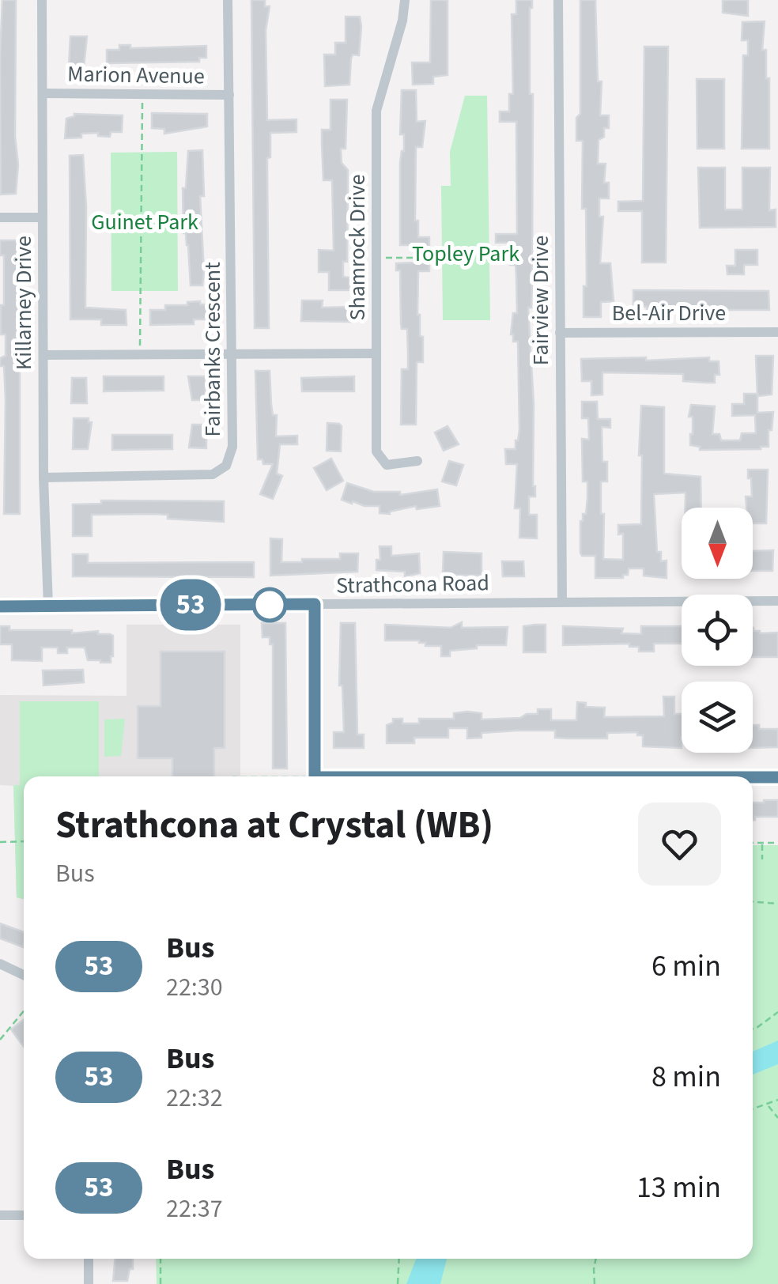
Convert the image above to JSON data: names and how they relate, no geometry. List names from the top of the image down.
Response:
{
  "streets": {
    "street": [
      "Marion Avenue",
      "Shamrock Drive",
      "Fairview Drive",
      "Killarney Drive",
      "Bel-Air Drive",
      "Fairbanks Crescent",
      "Strathcona Road"
    ]
  },
  "crossings": [
    ["Marion Avenue", "Killarney Drive"],
    ["Marion Avenue", "Fairbanks Crescent"],
    ["Fairview Drive", "Bel-Air Drive"],
    ["Fairview Drive", "Strathcona Road"],
    ["Killarney Drive", "Fairbanks Crescent"],
    ["Killarney Drive", "Strathcona Road"]
  ],
  "parks": ["Guinet Park", "Topley Park"],
  "lines": ["bus line 53"],
  "north": "bottom",
  "page": {
    "on_map": "53",
    "heading": ["Strathcona at Crystal (WB)", "Bus"],
    "list": [
      {
        "mark": "53",
        "name": "Bus",
        "note": "22:30",
        "value": "6 min"
      },
      {
        "mark": "53",
        "name": "Bus",
        "note": "22:32",
        "value": "8 min"
      },
      {
        "mark": "53",
        "name": "Bus",
        "note": "22:37",
        "value": "13 min"
      }
    ]
  }
}
